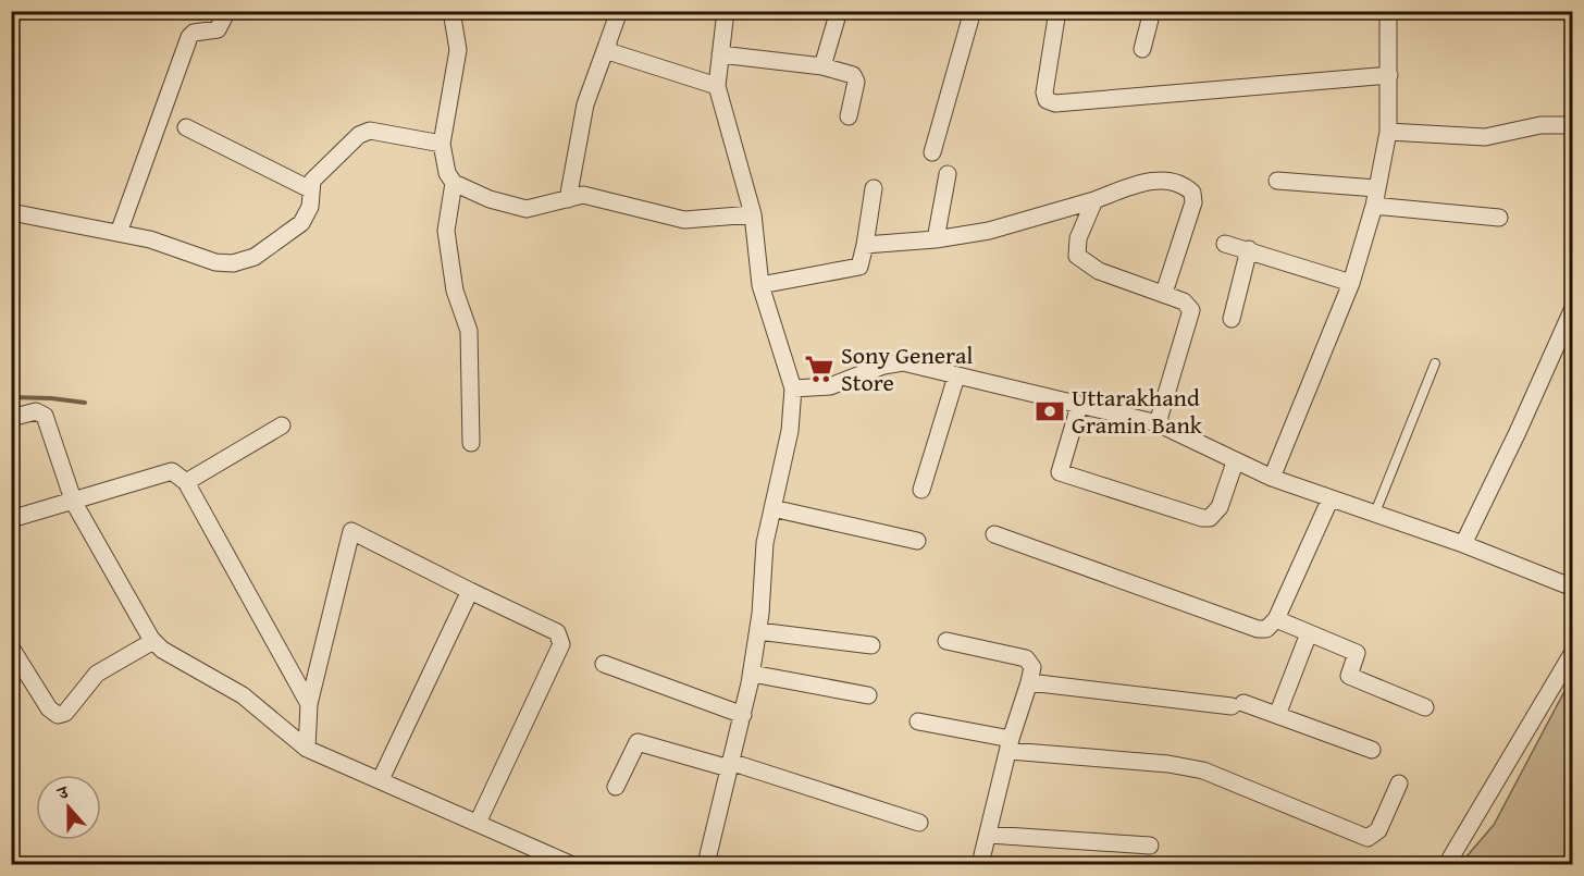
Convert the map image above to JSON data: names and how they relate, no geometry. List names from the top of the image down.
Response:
{
  "places": {
    "supermarket": ["Sony General Store"],
    "bank": ["Uttarakhand Gramin Bank"]
  },
  "north": "top"
}
